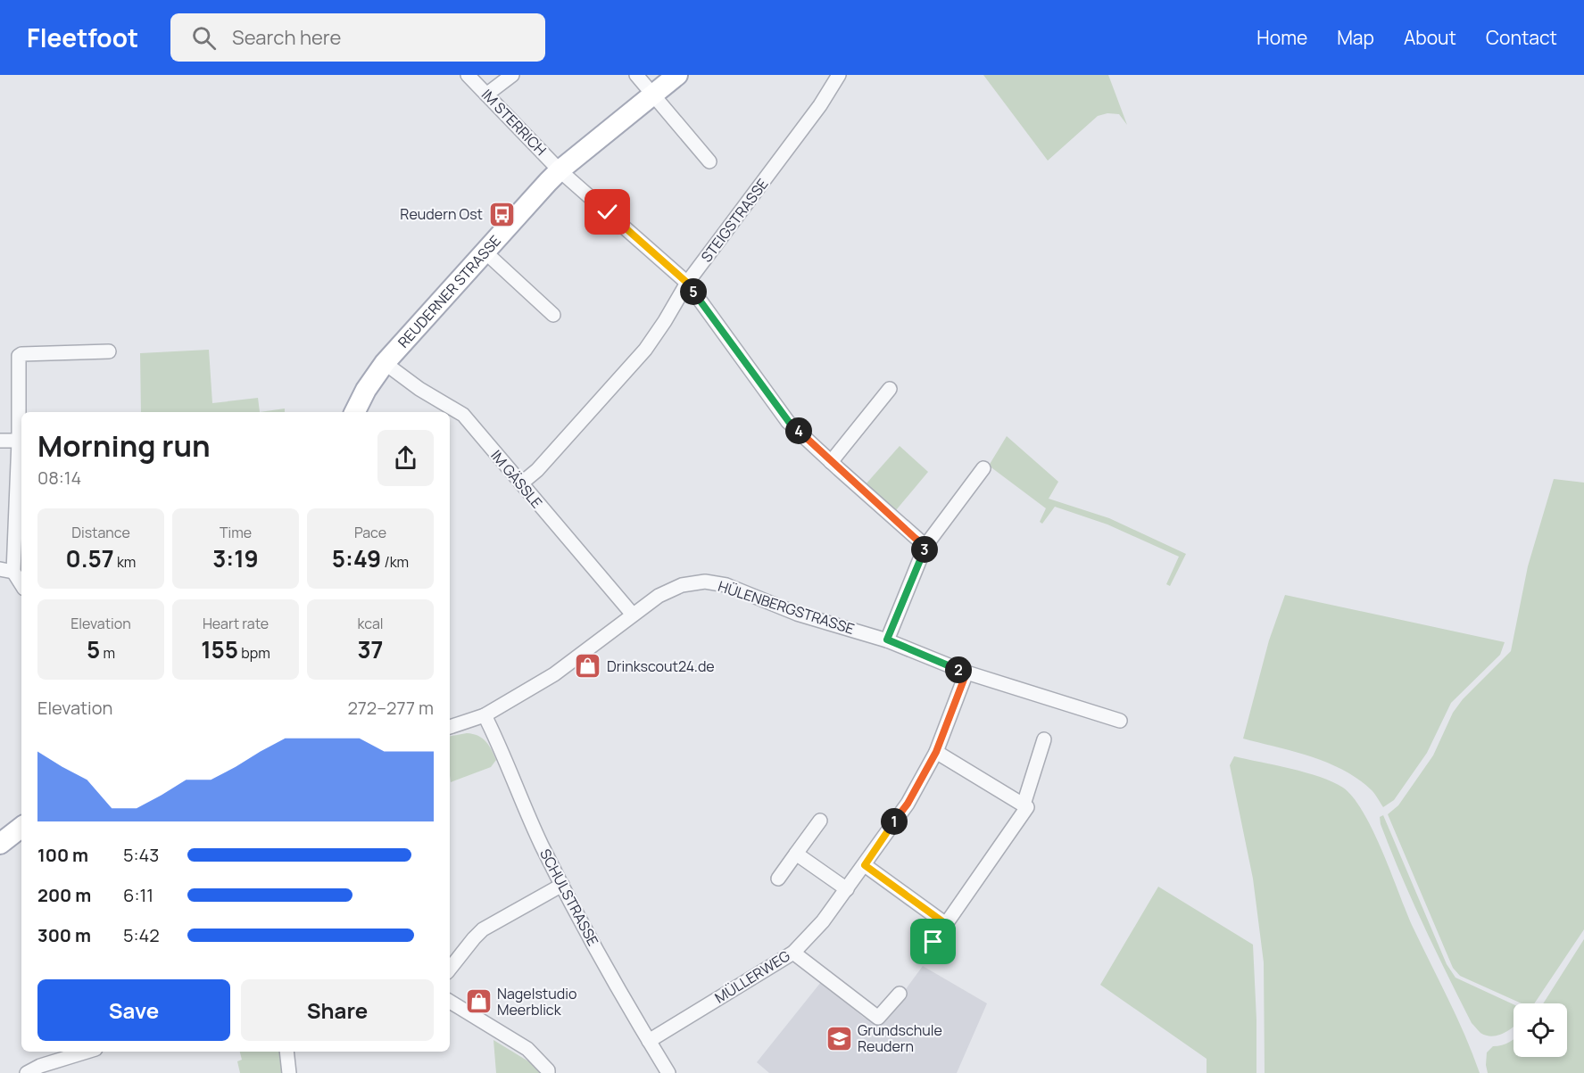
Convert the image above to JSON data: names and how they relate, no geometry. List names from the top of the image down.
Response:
{
  "streets": {
    "main road": ["REUDERNER STRASSE"],
    "street": [
      "IM STERRICH",
      "STEIGSTRASSE",
      "IM GÄSSLE",
      "HÜLENBERGSTRASSE",
      "SCHULSTRASSE",
      "MÜLLERWEG"
    ]
  },
  "crossings": [
    ["IM STERRICH", "STEIGSTRASSE"],
    ["IM STERRICH", "REUDERNER STRASSE"],
    ["STEIGSTRASSE", "IM GÄSSLE"],
    ["REUDERNER STRASSE", "IM GÄSSLE"],
    ["IM GÄSSLE", "HÜLENBERGSTRASSE"],
    ["HÜLENBERGSTRASSE", "SCHULSTRASSE"],
    ["HÜLENBERGSTRASSE", "MÜLLERWEG"],
    ["SCHULSTRASSE", "MÜLLERWEG"]
  ],
  "places": {
    "bus stop": ["Reudern Ost"],
    "shop": ["Drinkscout24.de", "Nagelstudio Meerblick"],
    "school or university": ["Grundschule Reudern"]
  },
  "page": {
    "header": "Fleetfoot",
    "search": "Search here",
    "nav": [
      "Home",
      "Map",
      "About",
      "Contact"
    ],
    "pins": [
      "5",
      "4",
      "3",
      "2",
      "1"
    ],
    "heading": ["Morning run", "08:14"],
    "stats": [
      ["Distance", "0.57 km"],
      ["Time", "3:19"],
      ["Pace", "5:49 /km"],
      ["Elevation", "5 m"],
      ["Heart rate", "155 bpm"],
      ["kcal", "37"]
    ],
    "chart": ["Elevation", "272–277 m"],
    "list": [
      {
        "name": "100 m",
        "note": "5:43"
      },
      {
        "name": "200 m",
        "note": "6:11"
      },
      {
        "name": "300 m",
        "note": "5:42"
      }
    ],
    "buttons": ["Save", "Share"]
  }
}
